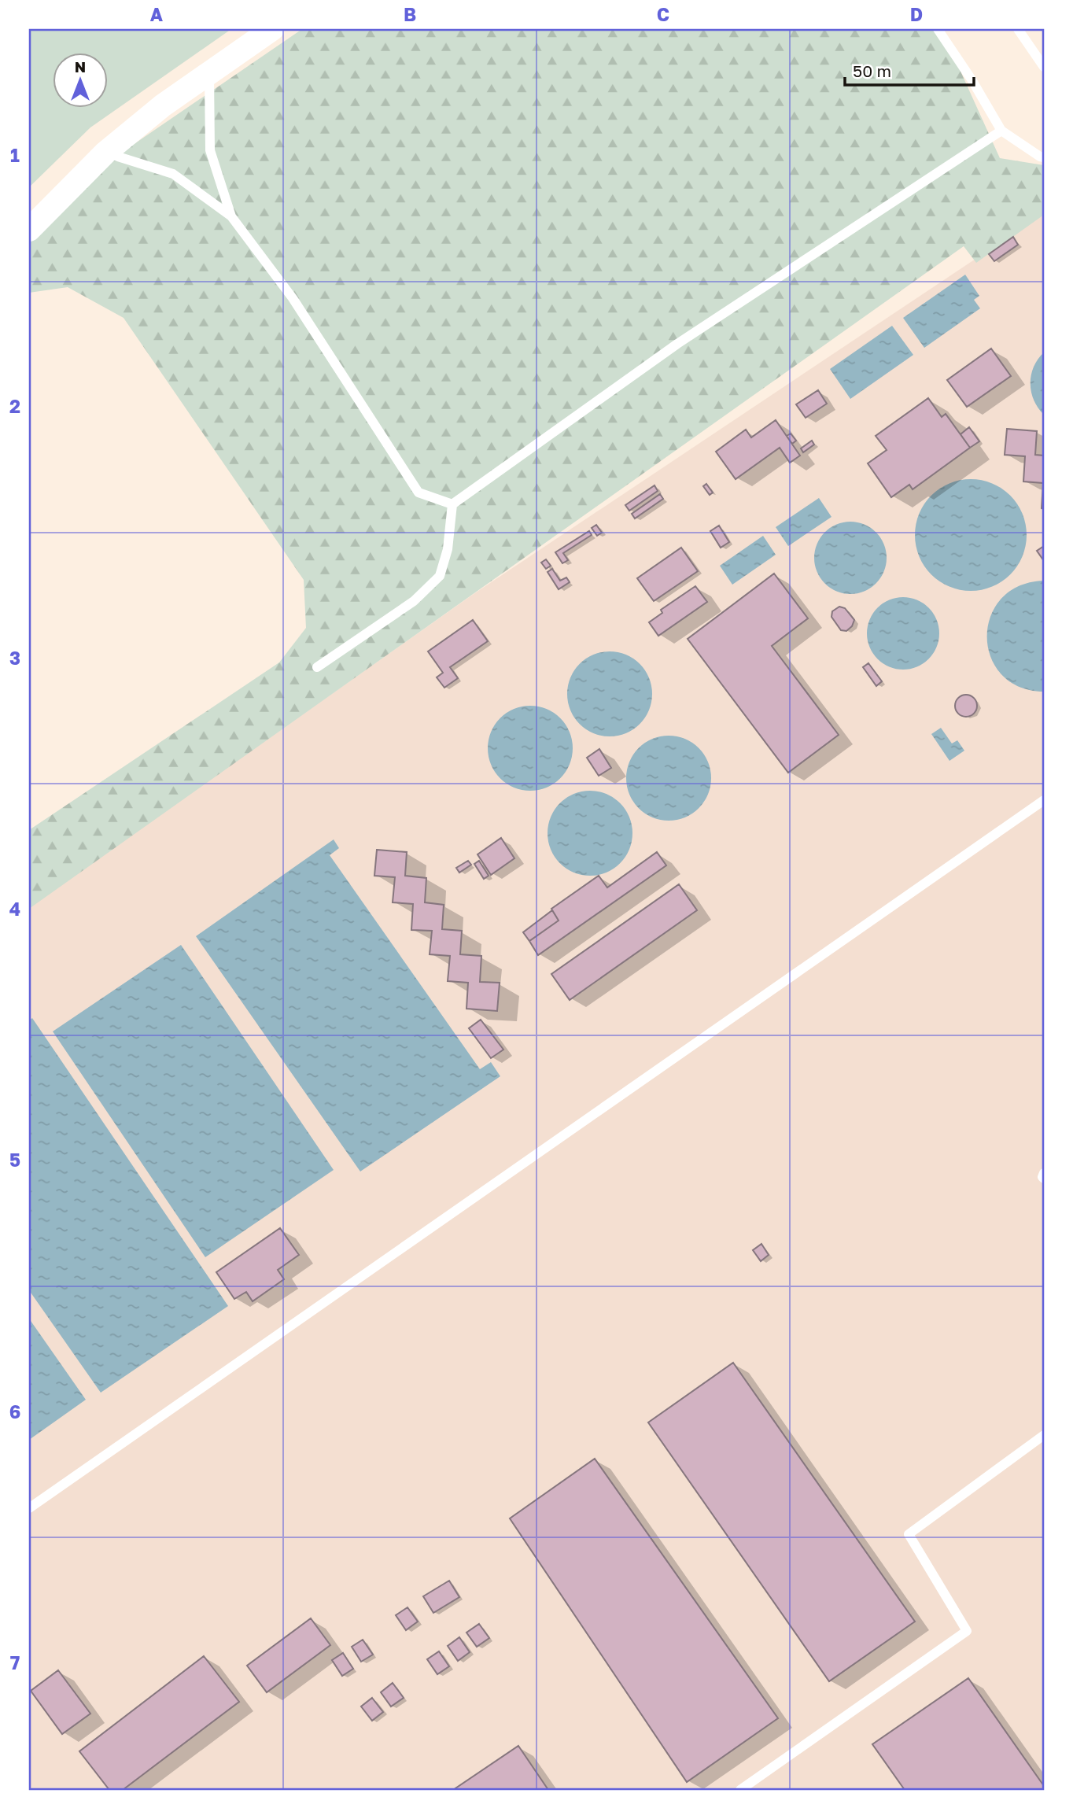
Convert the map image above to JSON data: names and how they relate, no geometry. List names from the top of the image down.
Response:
{
  "scale_bar": "50 m",
  "north": "top",
  "grid": {
    "columns": [
      "A",
      "B",
      "C",
      "D"
    ],
    "rows": [
      "1",
      "2",
      "3",
      "4",
      "5",
      "6",
      "7"
    ]
  }
}
